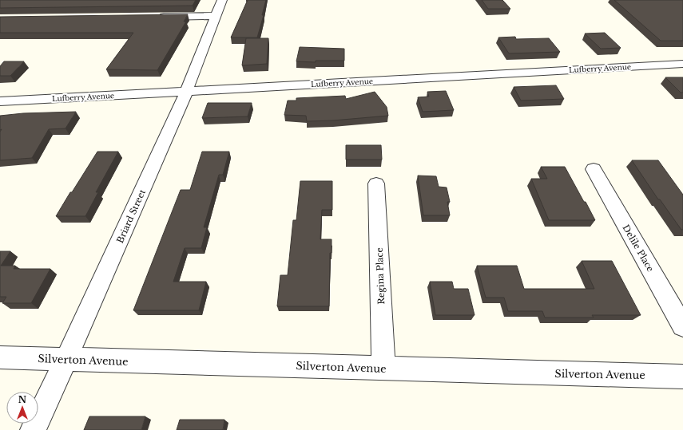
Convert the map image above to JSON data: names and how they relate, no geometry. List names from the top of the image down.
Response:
{
  "streets": {
    "street": [
      "Lufberry Avenue",
      "Briard Street",
      "Delile Place",
      "Regina Place",
      "Silverton Avenue"
    ]
  },
  "crossings": [
    ["Lufberry Avenue", "Briard Street"],
    ["Briard Street", "Silverton Avenue"],
    ["Regina Place", "Silverton Avenue"]
  ],
  "north": "top"
}
